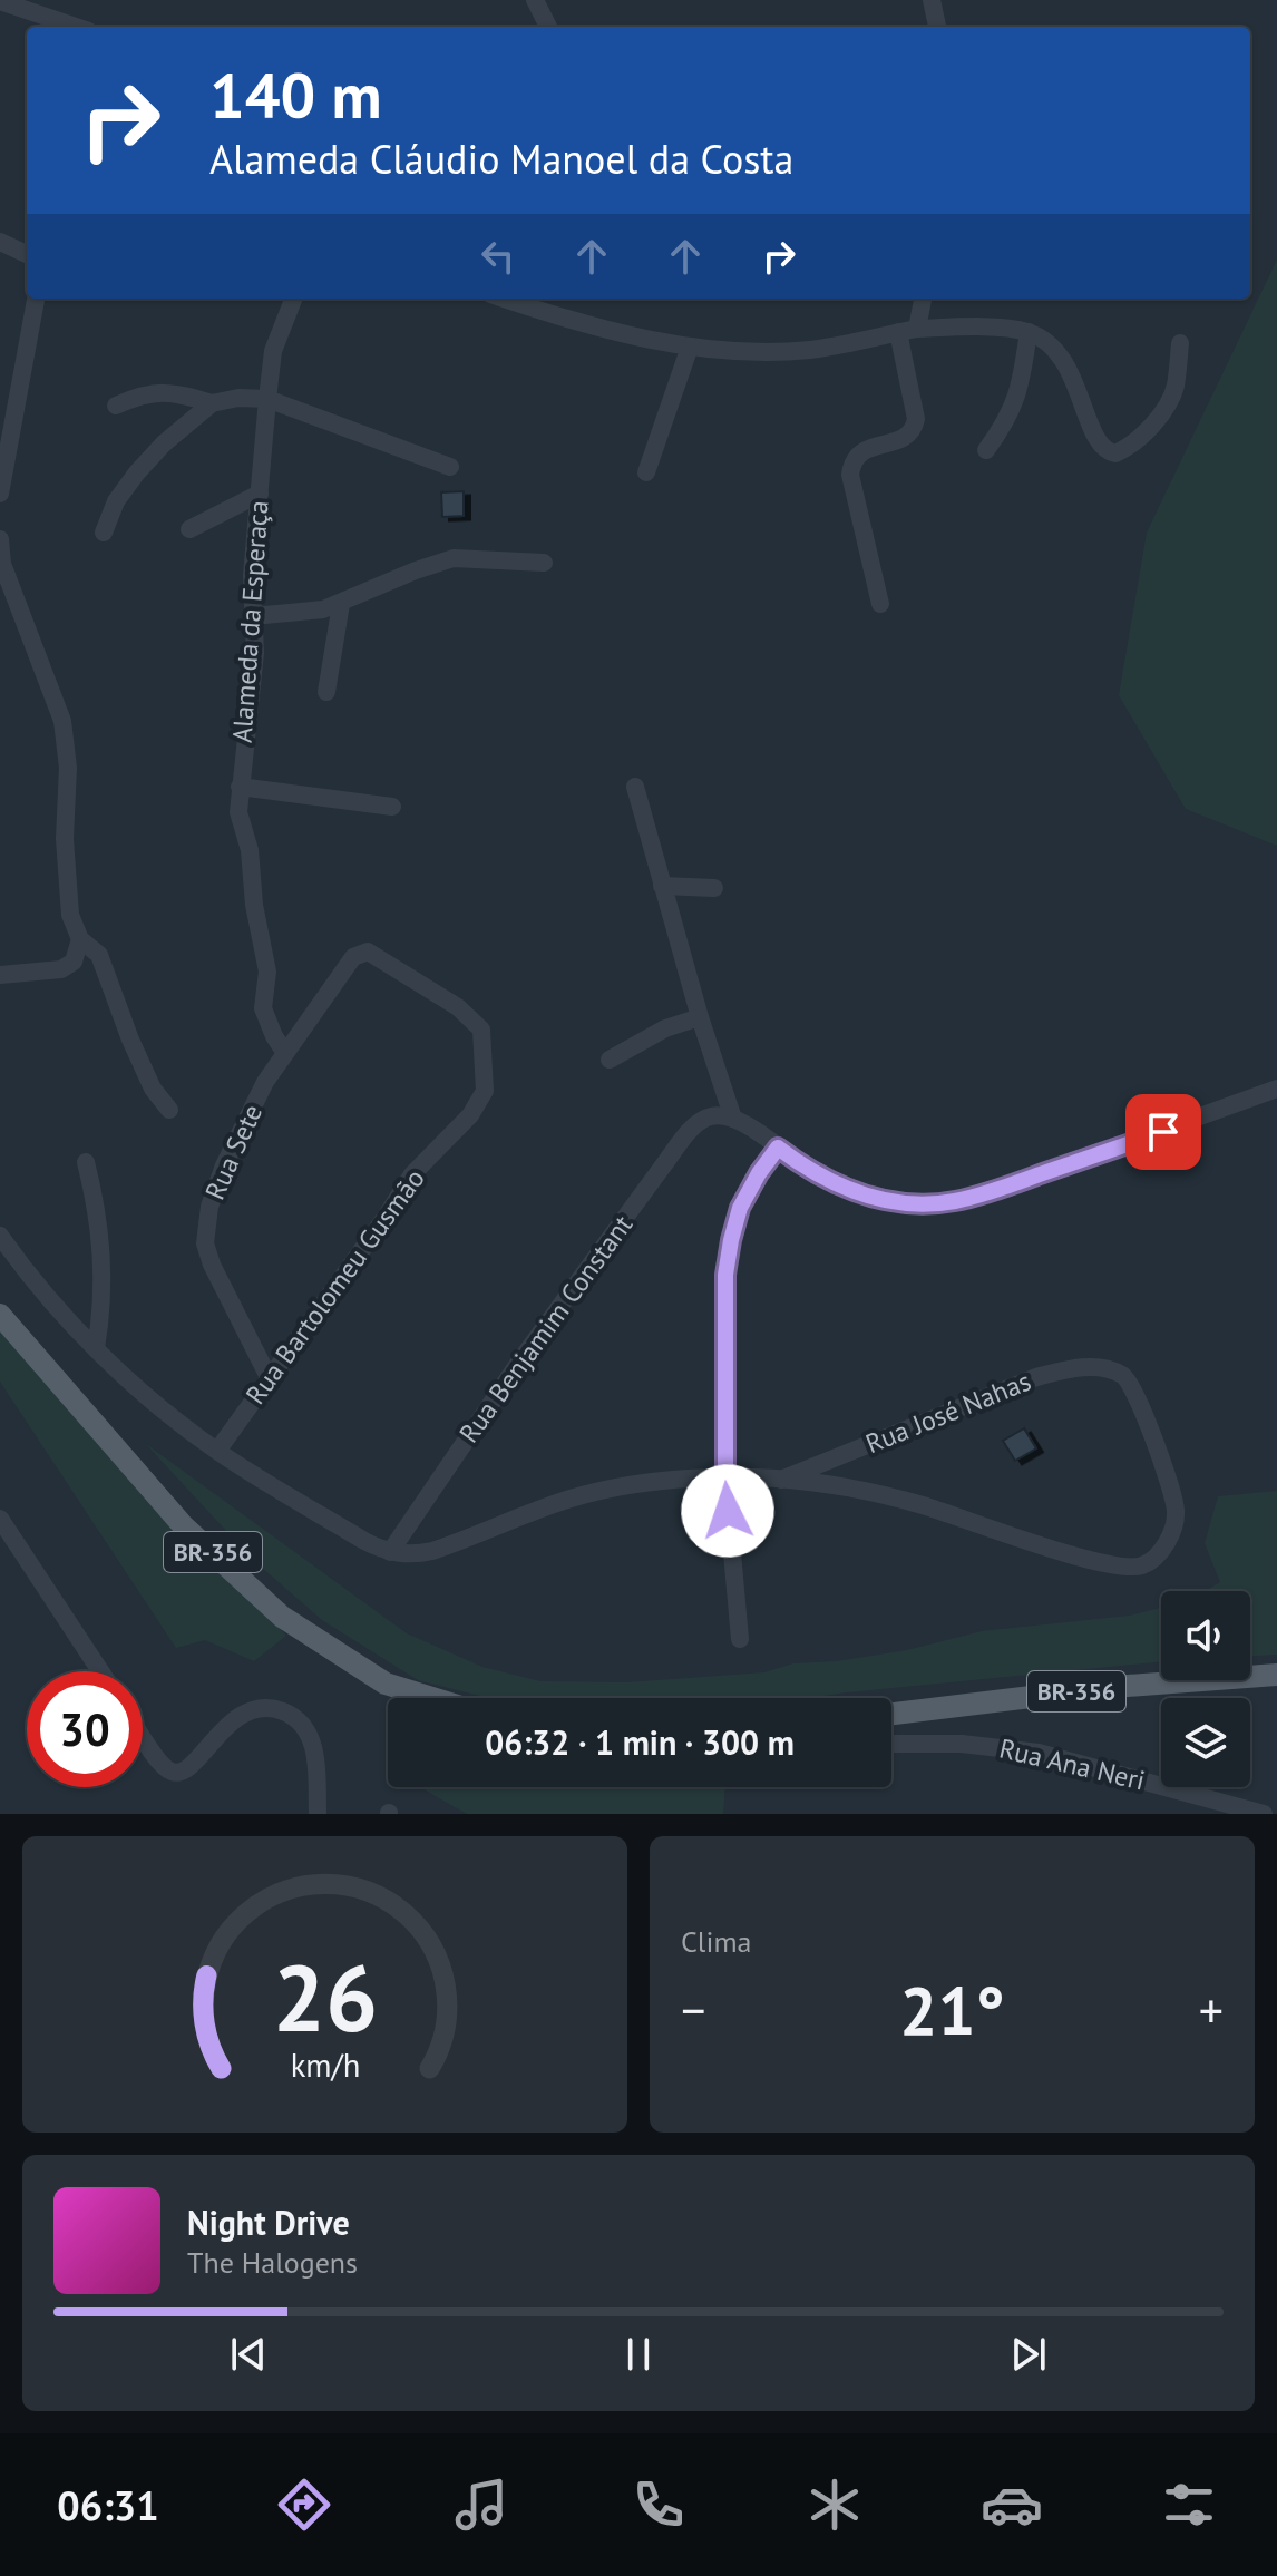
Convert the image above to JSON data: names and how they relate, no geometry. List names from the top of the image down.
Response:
{
  "streets": {
    "main road": ["BR-356"],
    "street": [
      "Alameda da Esperaça",
      "Rua Sete",
      "Rua Bartolomeu Gusmão",
      "Rua Benjamim Constant",
      "Rua José Nahas",
      "Rua Ana Neri"
    ]
  },
  "crossings": [
    ["Alameda da Esperaça", "Rua Sete"],
    ["Rua Sete", "Rua Bartolomeu Gusmão"]
  ],
  "page": {
    "turn": ["140 m", "Alameda Cláudio Manoel da Costa"],
    "limit": "30",
    "trip": "06:32 · 1 min · 300 m",
    "tile": "Clima",
    "heat": ["−", "21°", "+"],
    "song": ["Night Drive", "The Halogens"],
    "tabs": "06:31",
    "gauge": ["26", "km/h"]
  }
}
